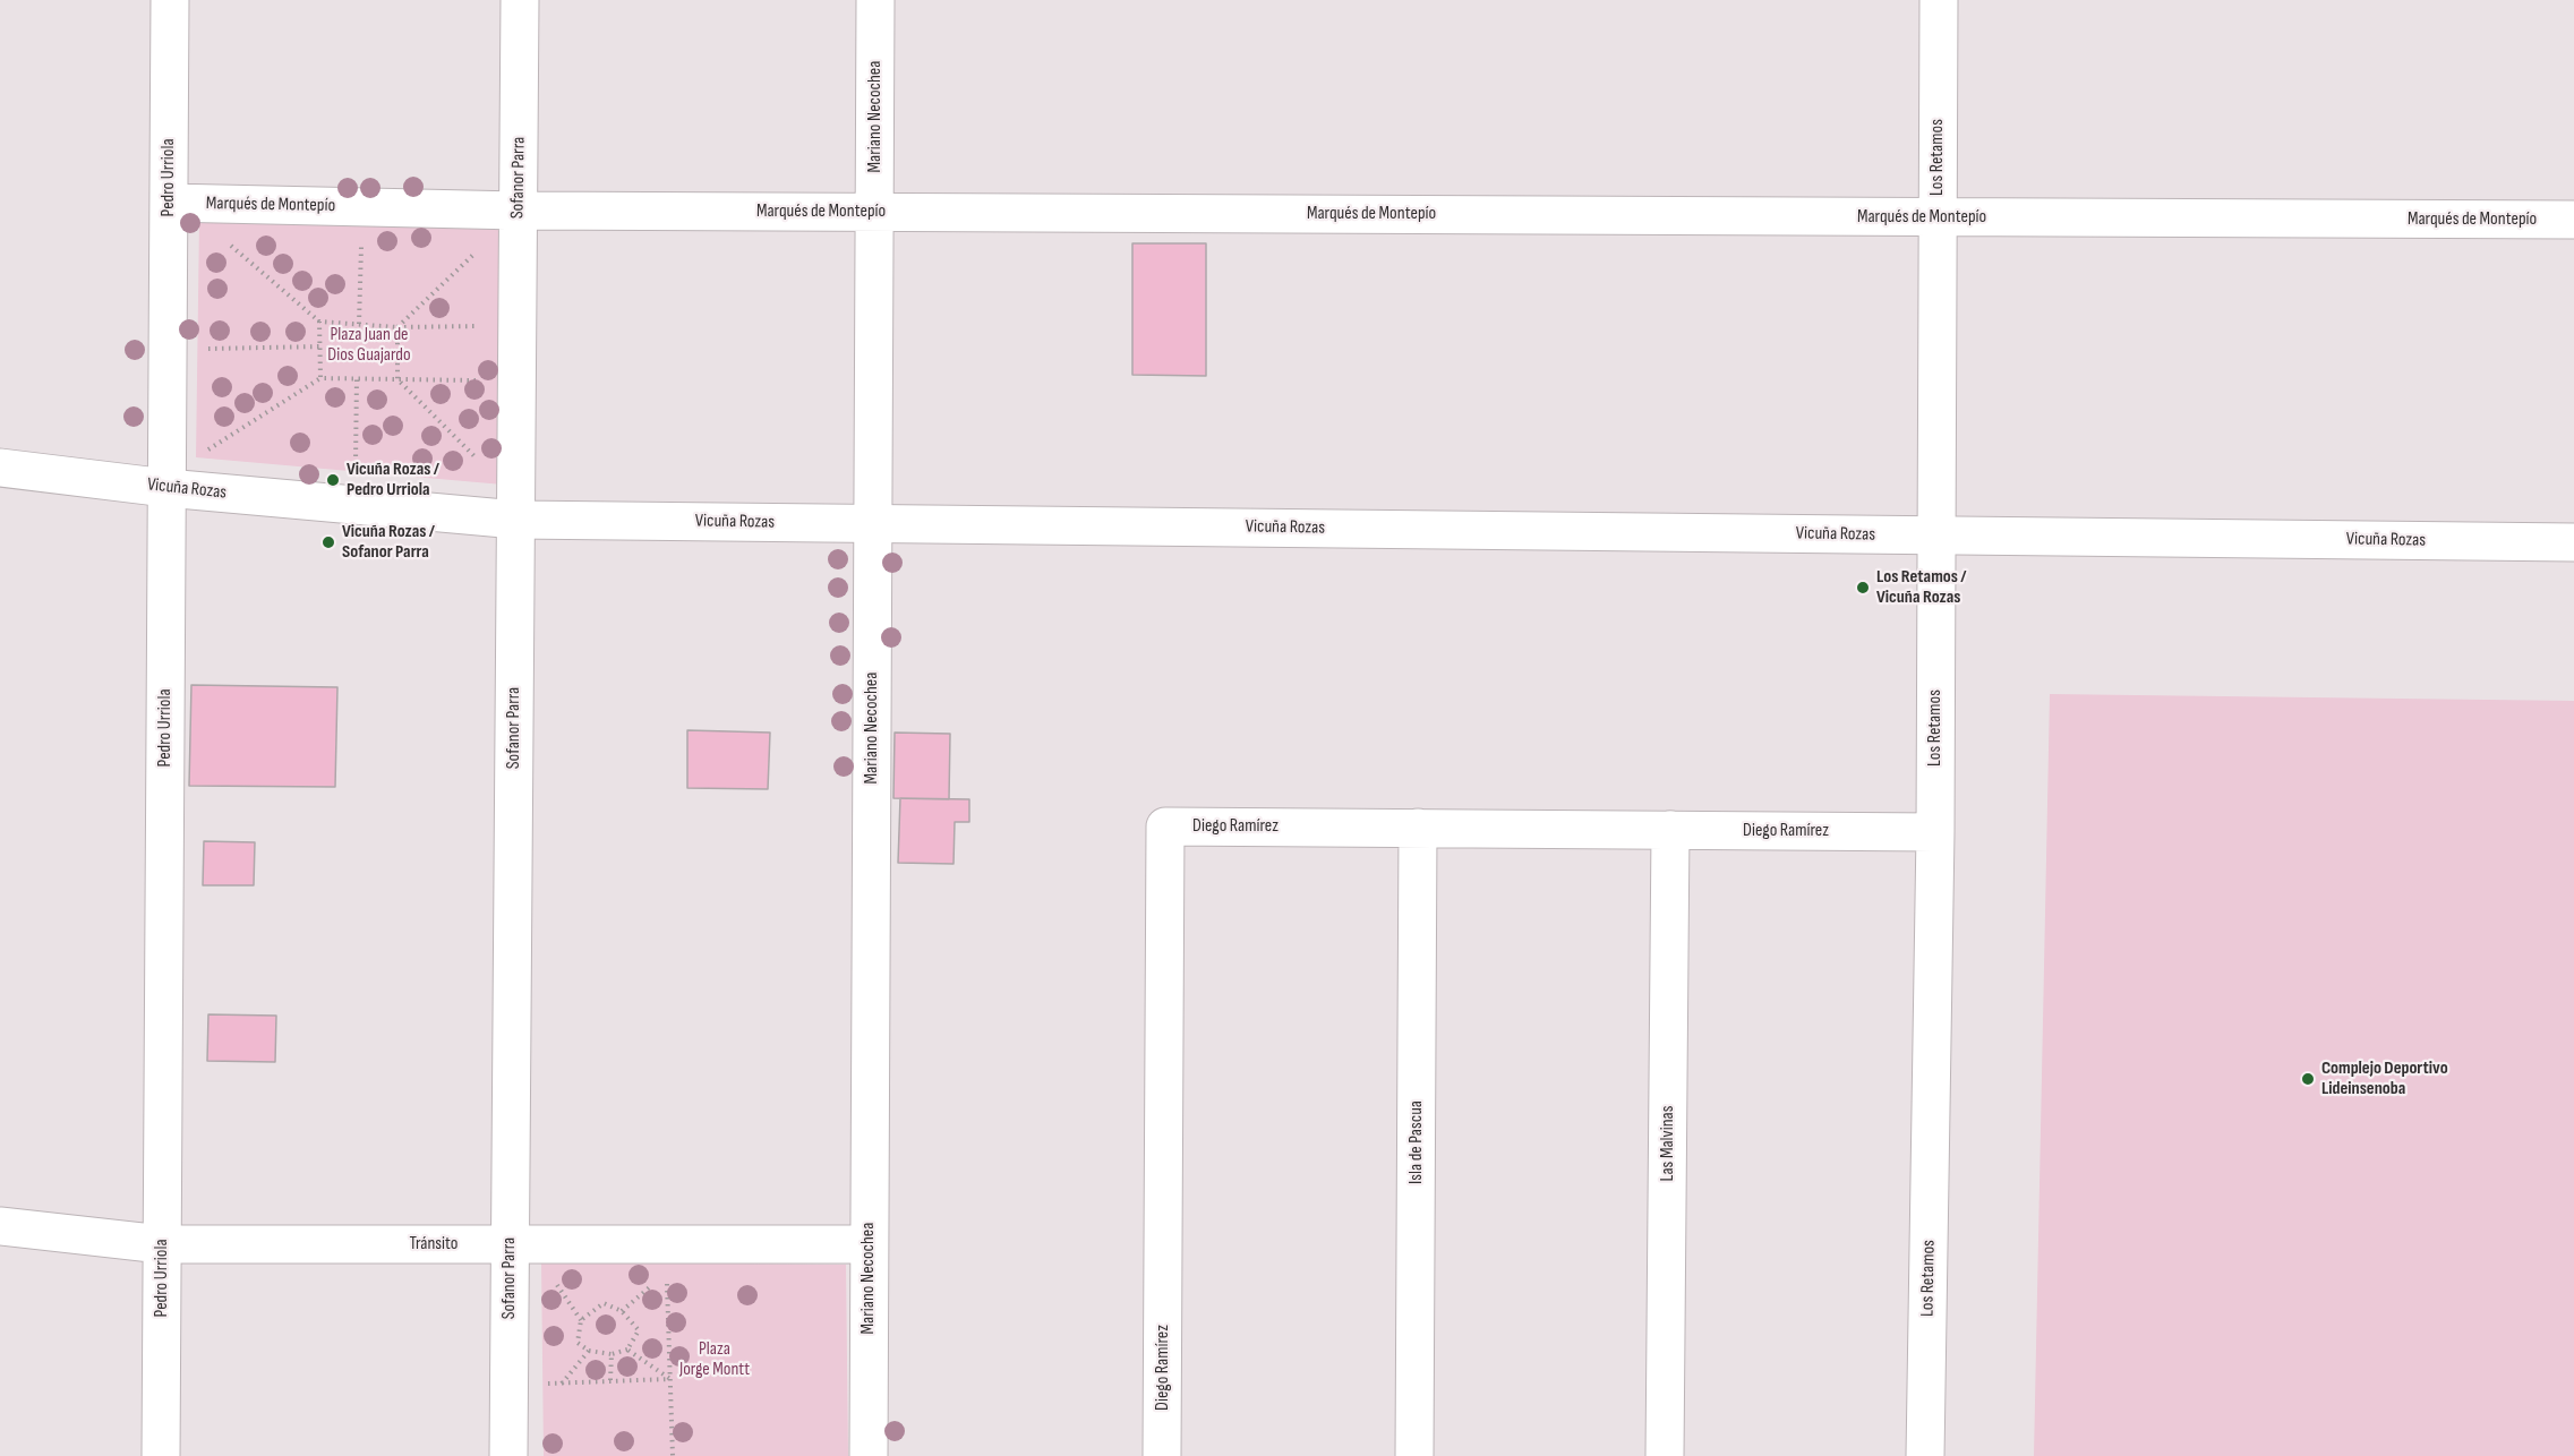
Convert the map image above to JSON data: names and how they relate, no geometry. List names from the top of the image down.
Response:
{
  "streets": {
    "street": [
      "Mariano Necochea",
      "Los Retamos",
      "Pedro Urriola",
      "Sofanor Parra",
      "Marqués de Montepío",
      "Vicuña Rozas",
      "Diego Ramírez",
      "Isla de Pascua",
      "Las Malvinas",
      "Tránsito"
    ]
  },
  "crossings": [
    ["Mariano Necochea", "Marqués de Montepío"],
    ["Mariano Necochea", "Vicuña Rozas"],
    ["Mariano Necochea", "Tránsito"],
    ["Los Retamos", "Marqués de Montepío"],
    ["Los Retamos", "Vicuña Rozas"],
    ["Los Retamos", "Diego Ramírez"],
    ["Pedro Urriola", "Marqués de Montepío"],
    ["Pedro Urriola", "Vicuña Rozas"],
    ["Pedro Urriola", "Tránsito"],
    ["Sofanor Parra", "Marqués de Montepío"],
    ["Sofanor Parra", "Vicuña Rozas"],
    ["Sofanor Parra", "Tránsito"],
    ["Diego Ramírez", "Isla de Pascua"],
    ["Diego Ramírez", "Las Malvinas"]
  ],
  "parks": ["Plaza Juan de Dios Guajardo", "Plaza Jorge Montt"],
  "places": [
    "Vicuña Rozas / Pedro Urriola",
    "Vicuña Rozas / Sofanor Parra",
    "Los Retamos / Vicuña Rozas",
    "Complejo Deportivo Lideinsenoba"
  ]
}
